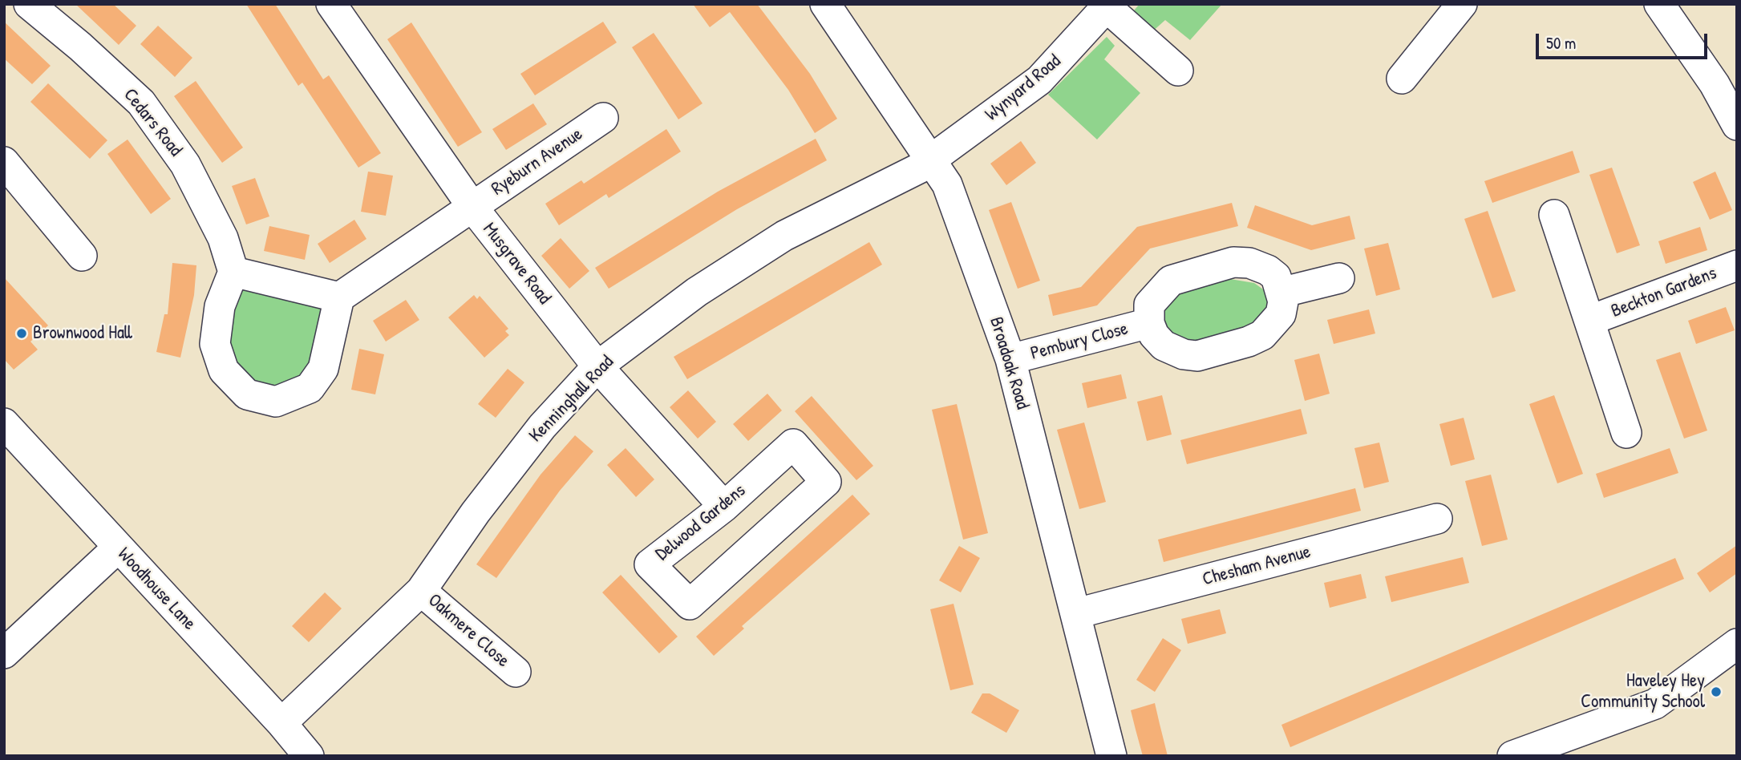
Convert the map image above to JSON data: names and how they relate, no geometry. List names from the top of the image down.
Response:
{
  "streets": {
    "street": [
      "Wynyard Road",
      "Cedars Road",
      "Ryeburn Avenue",
      "Musgrave Road",
      "Beckton Gardens",
      "Pembury Close",
      "Broadoak Road",
      "Kenninghall Road",
      "Delwood Gardens",
      "Chesham Avenue",
      "Woodhouse Lane",
      "Oakmere Close"
    ]
  },
  "crossings": [
    ["Wynyard Road", "Broadoak Road"],
    ["Wynyard Road", "Kenninghall Road"],
    ["Ryeburn Avenue", "Musgrave Road"],
    ["Musgrave Road", "Kenninghall Road"],
    ["Musgrave Road", "Delwood Gardens"],
    ["Pembury Close", "Broadoak Road"],
    ["Broadoak Road", "Kenninghall Road"],
    ["Broadoak Road", "Chesham Avenue"],
    ["Kenninghall Road", "Woodhouse Lane"],
    ["Kenninghall Road", "Oakmere Close"]
  ],
  "places": ["Brownwood Hall", "Haveley Hey Community School"],
  "scale_bar": "50 m"
}
